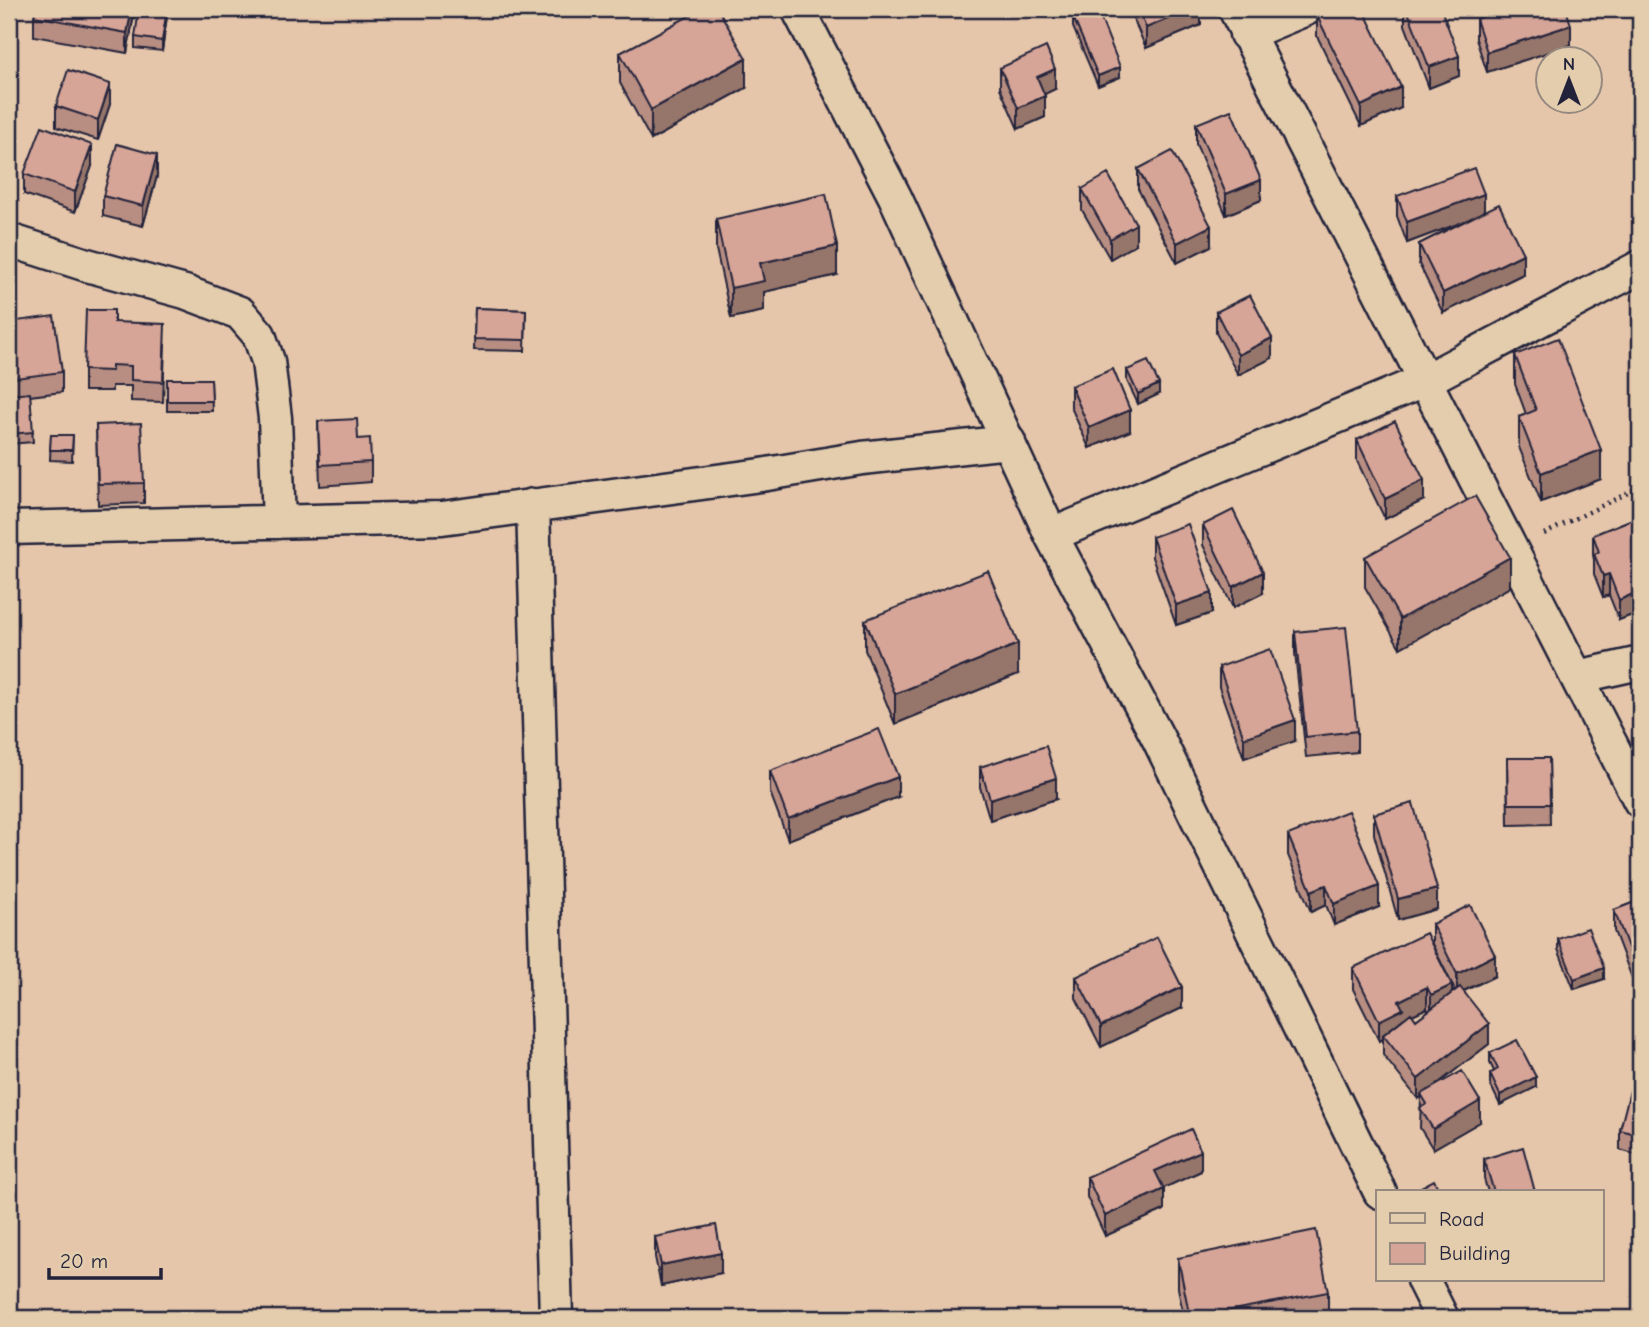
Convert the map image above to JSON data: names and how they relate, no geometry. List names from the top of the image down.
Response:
{
  "legend": ["Road", "Building"],
  "scale_bar": "20 m",
  "north": "top"
}
